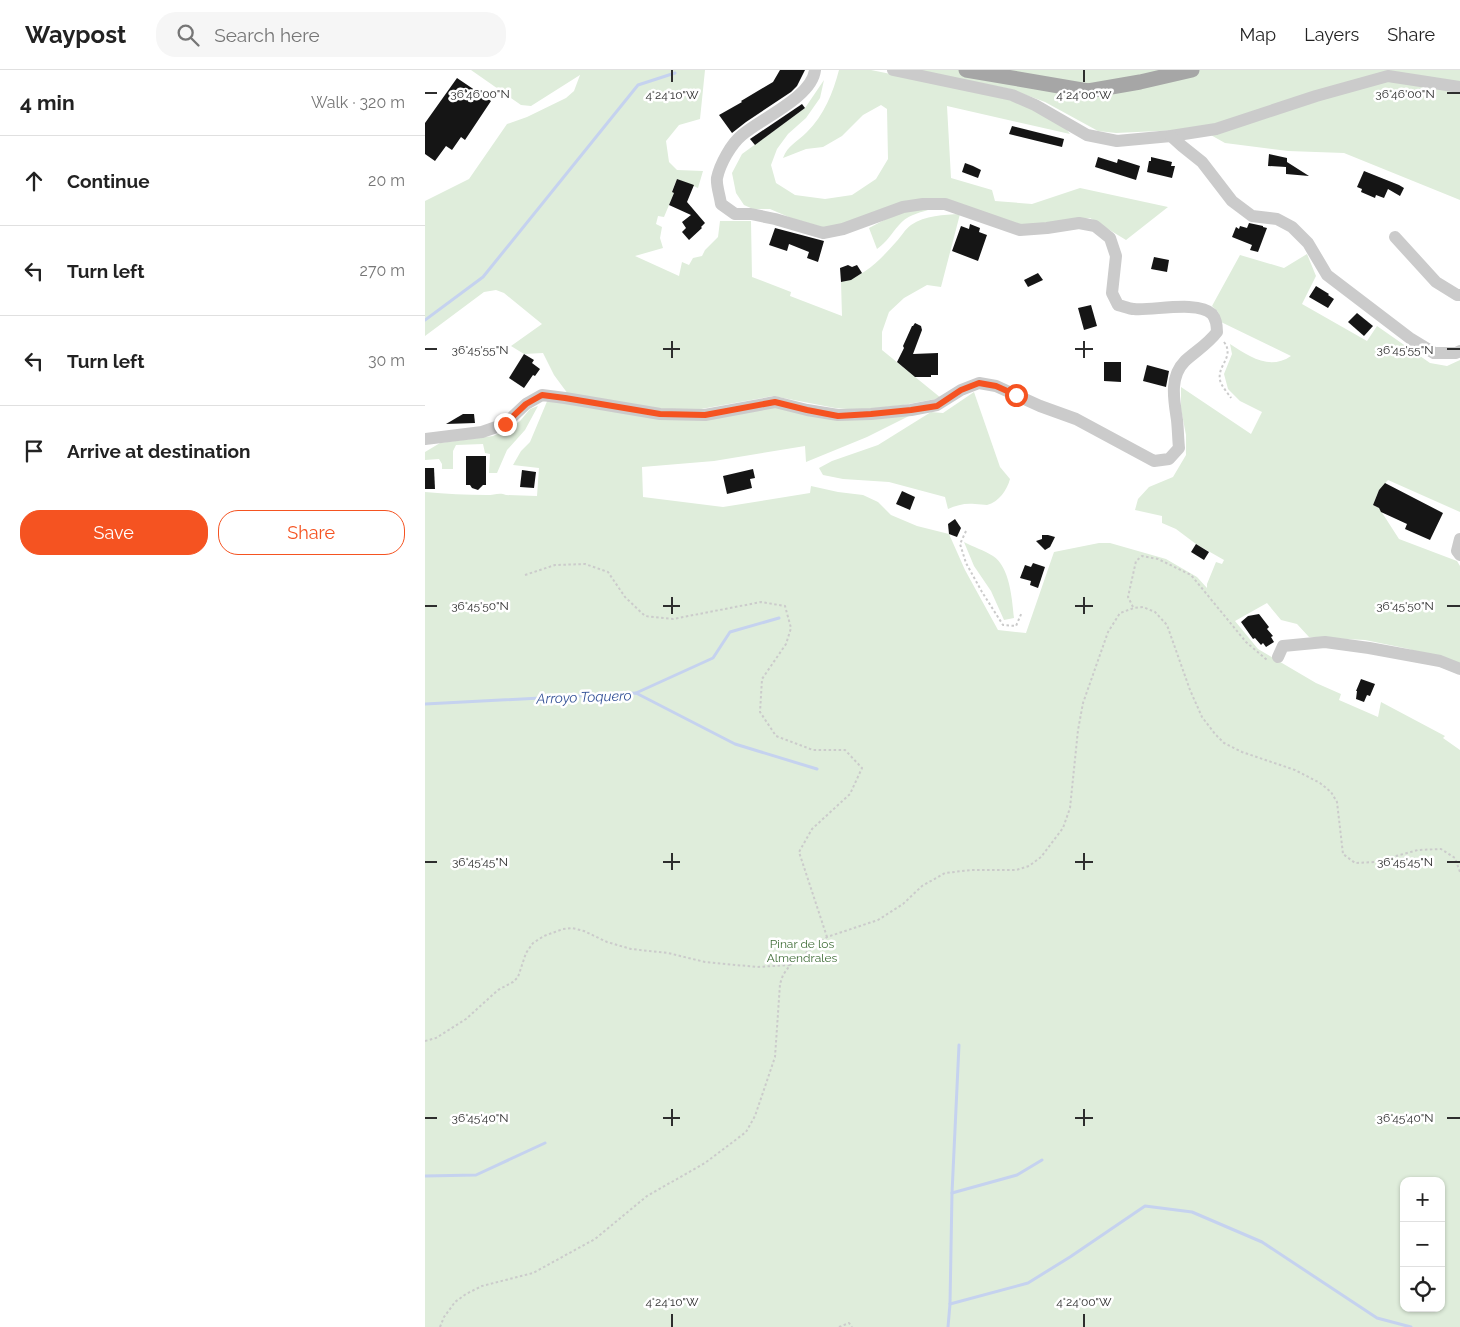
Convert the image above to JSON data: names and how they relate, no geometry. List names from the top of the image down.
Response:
{
  "water": ["Arroyo Toquero"],
  "parks": ["Pinar de los Almendrales"],
  "page": {
    "header": "Waypost",
    "search": "Search here",
    "nav": ["Map", "Layers", "Share"],
    "heading": ["4 min", "Walk · 320 m"],
    "list": [
      ["Continue", "20 m"],
      ["Turn left", "270 m"],
      ["Turn left", "30 m"],
      "Arrive at destination"
    ],
    "buttons": ["Save", "Share"],
    "map_buttons": ["+", "−"]
  },
  "coordinates": [
    "36°46'00\"N",
    "4°24'10\"W",
    "4°24'00\"W",
    "36°45'55\"N",
    "36°45'50\"N",
    "36°45'45\"N",
    "36°45'40\"N"
  ]
}
